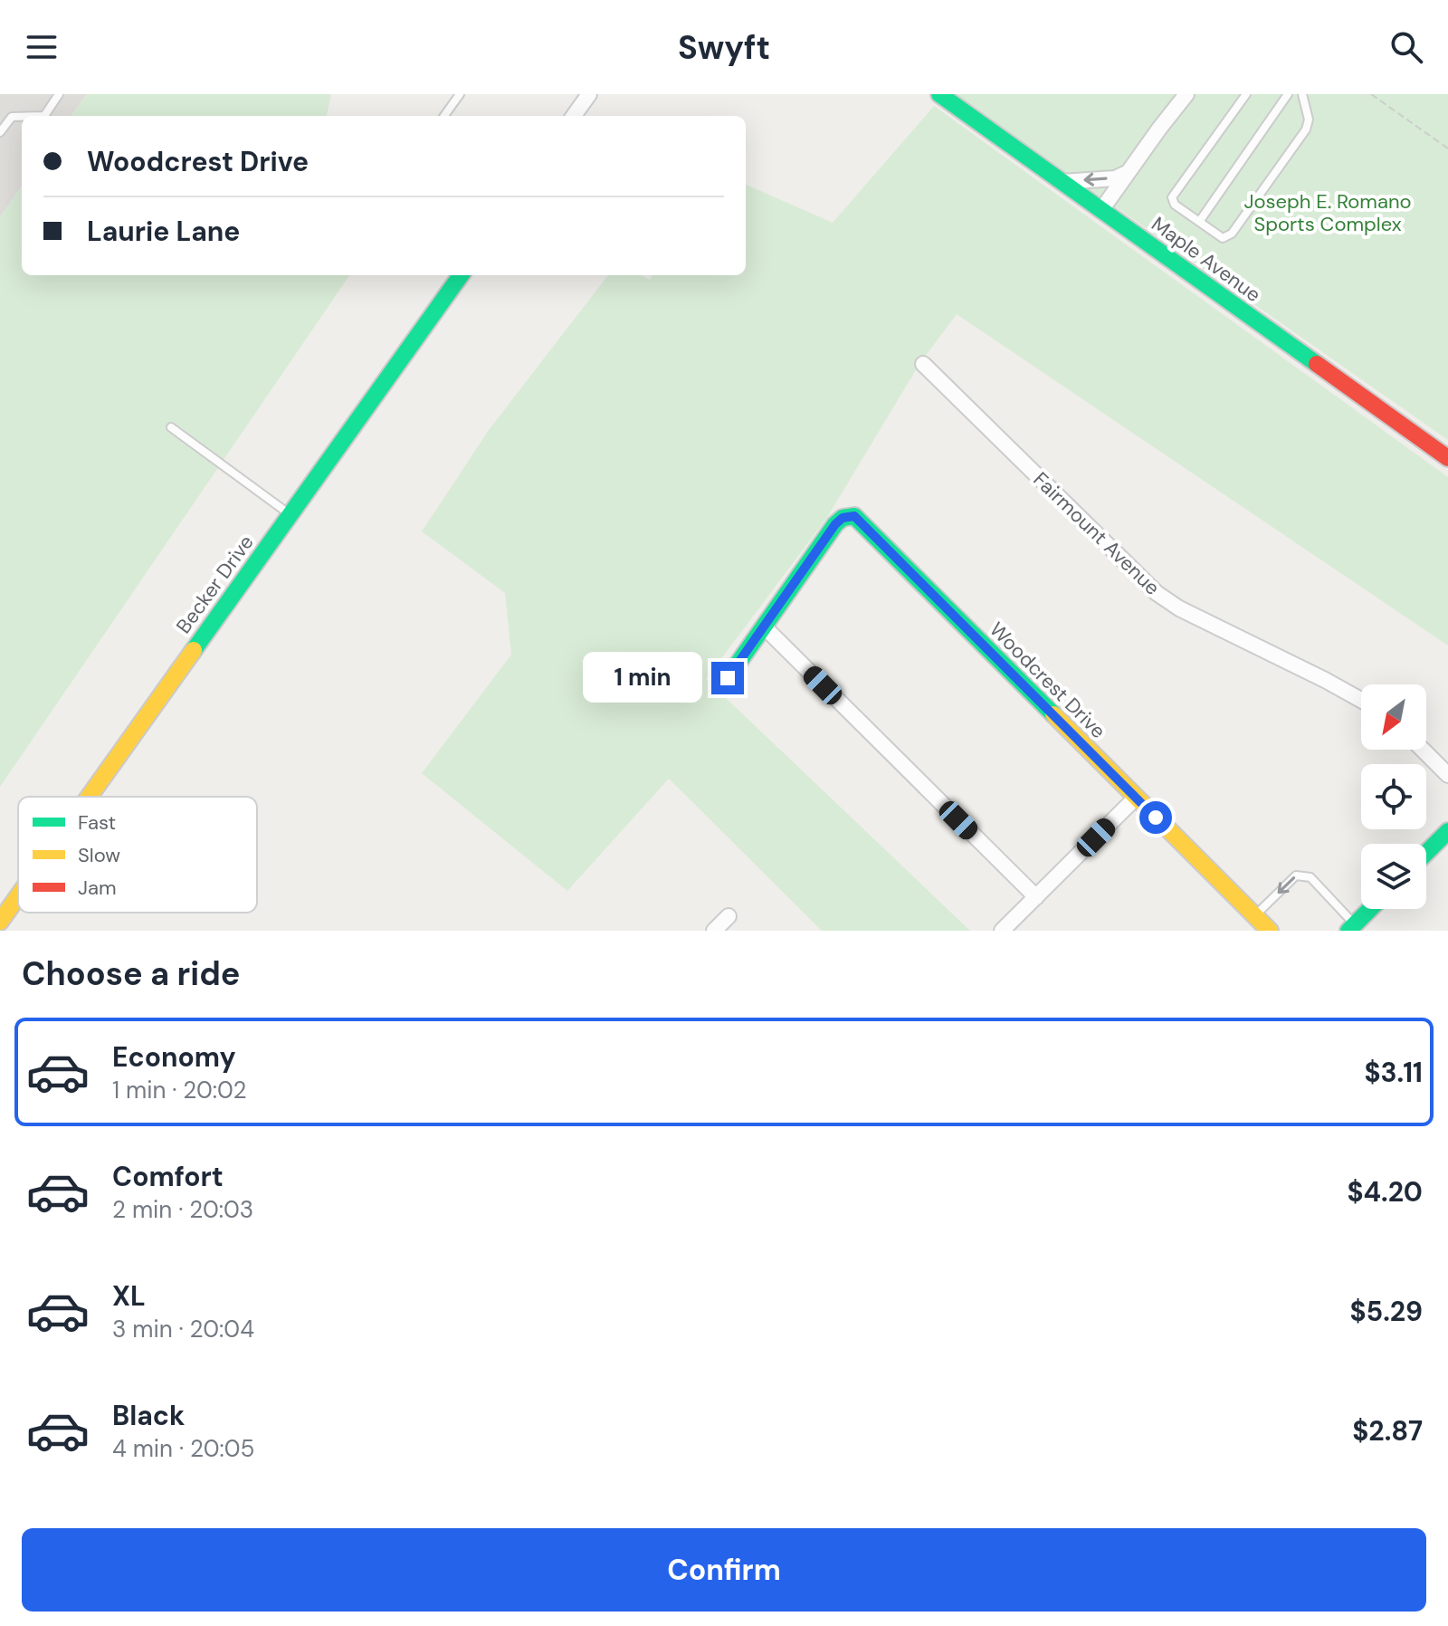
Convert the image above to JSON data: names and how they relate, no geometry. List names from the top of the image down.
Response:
{
  "streets": {
    "street": [
      "Maple Avenue",
      "Fairmount Avenue",
      "Becker Drive",
      "Woodcrest Drive"
    ]
  },
  "parks": ["Joseph E. Romano Sports Complex"],
  "legend": ["Fast", "Slow", "Jam"],
  "north": "bottom left",
  "page": {
    "header": "Swyft",
    "banner": ["Woodcrest Drive", "Laurie Lane"],
    "bubble": "1 min",
    "heading": "Choose a ride",
    "list": [
      {
        "name": "Economy",
        "note": "1 min · 20:02",
        "value": "$3.11"
      },
      {
        "name": "Comfort",
        "note": "2 min · 20:03",
        "value": "$4.20"
      },
      {
        "name": "XL",
        "note": "3 min · 20:04",
        "value": "$5.29"
      },
      {
        "name": "Black",
        "note": "4 min · 20:05",
        "value": "$2.87"
      }
    ],
    "buttons": "Confirm"
  }
}
